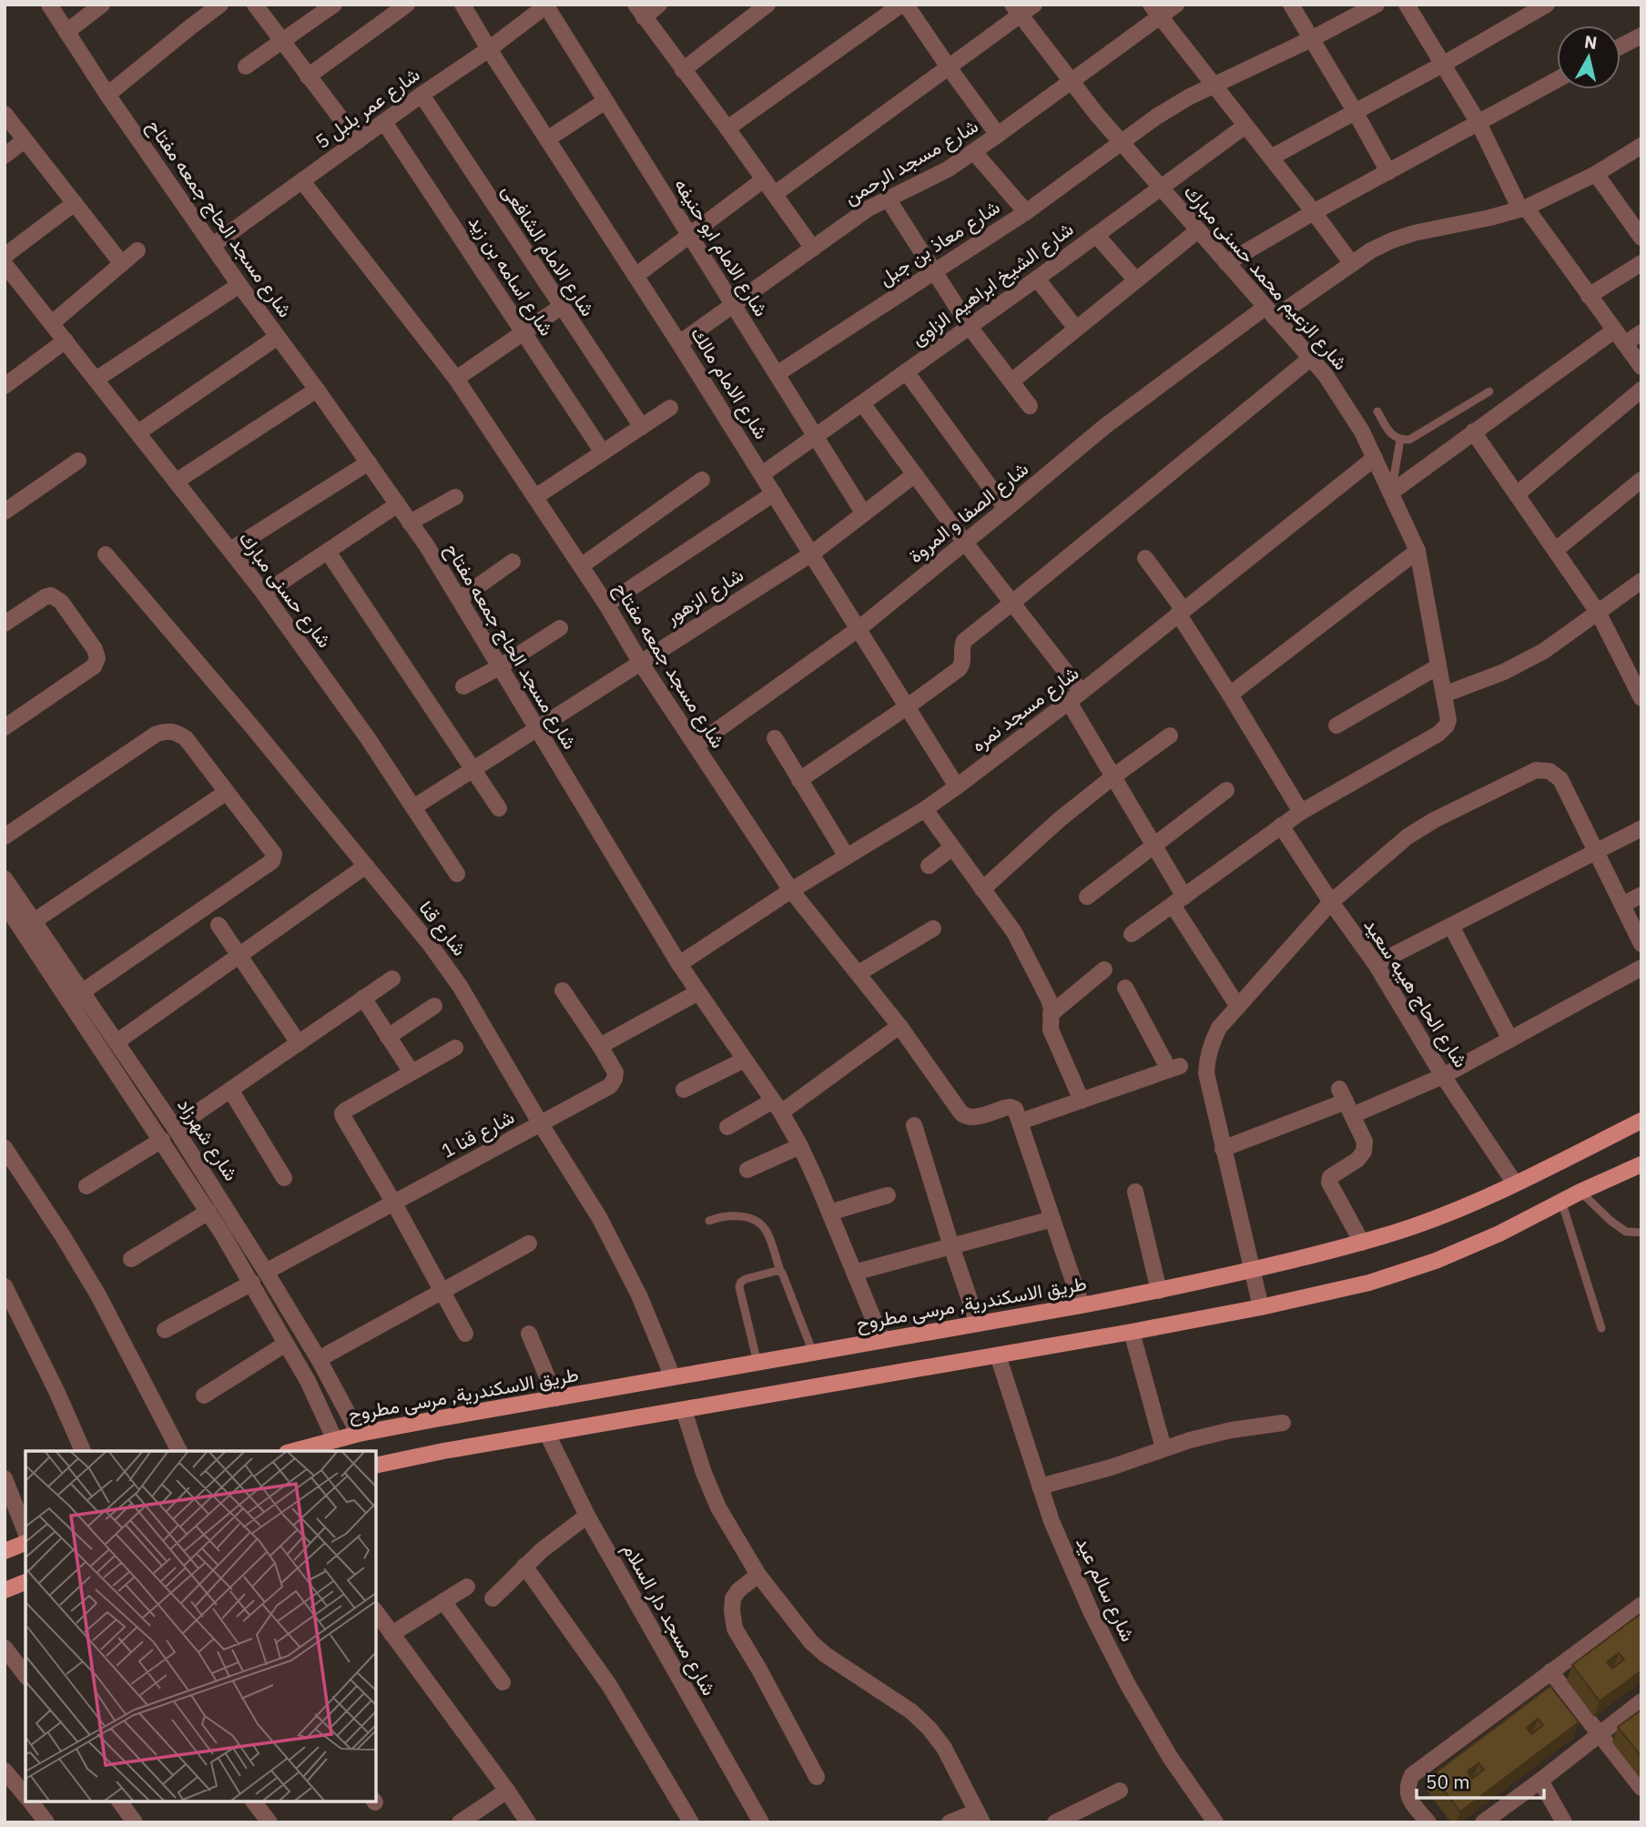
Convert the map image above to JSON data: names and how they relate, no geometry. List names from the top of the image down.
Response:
{
  "streets": {
    "main road": ["طريق الاسكندرية, مرسى مطروح"],
    "street": [
      "شارع عمر بلبل 5",
      "شارع مسجد الرحمن",
      "شارع مسجد الحاج جمعه مفتاح",
      "شارع معاذ بن جبل",
      "شارع الامام ابو حنيفه",
      "شارع الامام الشافعى",
      "شارع اسامه بن زيد",
      "شارع الزعيم محمد حسنى مبارك",
      "شارع الشيخ ابراهيم الزاوى",
      "شارع الامام مالك",
      "شارع الصفا و المروة",
      "شارع حسنى مبارك",
      "شارع الزهور",
      "شارع مسجد جمعه مفتاح",
      "شارع مسجد نمره",
      "شارع قنا",
      "شارع الحاج هيبه سعيد",
      "شارع قنا 1",
      "شارع شهرزاد",
      "شارع سالم عيد",
      "شارع مسجد دار السلام"
    ]
  },
  "crossings": [
    ["شارع عمر بلبل 5", "شارع مسجد الحاج جمعه مفتاح"],
    ["شارع عمر بلبل 5", "شارع الامام ابو حنيفه"],
    ["شارع عمر بلبل 5", "شارع الامام الشافعى"],
    ["شارع عمر بلبل 5", "شارع اسامه بن زيد"],
    ["شارع عمر بلبل 5", "شارع الامام مالك"],
    ["شارع عمر بلبل 5", "شارع مسجد جمعه مفتاح"],
    ["شارع مسجد الرحمن", "شارع الامام ابو حنيفه"],
    ["شارع مسجد الرحمن", "شارع الزعيم محمد حسنى مبارك"],
    ["شارع مسجد الرحمن", "شارع الامام مالك"],
    ["شارع مسجد الحاج جمعه مفتاح", "شارع الزهور"],
    ["شارع مسجد الحاج جمعه مفتاح", "شارع مسجد نمره"],
    ["شارع مسجد الحاج جمعه مفتاح", "طريق الاسكندرية, مرسى مطروح"],
    ["شارع معاذ بن جبل", "شارع الامام ابو حنيفه"],
    ["شارع معاذ بن جبل", "شارع الزعيم محمد حسنى مبارك"],
    ["شارع الامام ابو حنيفه", "شارع الشيخ ابراهيم الزاوى"],
    ["شارع الامام ابو حنيفه", "شارع الزهور"],
    ["شارع الزعيم محمد حسنى مبارك", "شارع الشيخ ابراهيم الزاوى"],
    ["شارع الزعيم محمد حسنى مبارك", "شارع الصفا و المروة"],
    ["شارع الزعيم محمد حسنى مبارك", "شارع مسجد نمره"],
    ["شارع الزعيم محمد حسنى مبارك", "شارع الحاج هيبه سعيد"],
    ["شارع الشيخ ابراهيم الزاوى", "شارع الامام مالك"],
    ["شارع الامام مالك", "شارع الصفا و المروة"],
    ["شارع الامام مالك", "شارع الزهور"],
    ["شارع الامام مالك", "شارع مسجد نمره"],
    ["شارع الصفا و المروة", "شارع مسجد جمعه مفتاح"],
    ["شارع حسنى مبارك", "شارع الزهور"],
    ["شارع الزهور", "شارع مسجد جمعه مفتاح"],
    ["شارع مسجد جمعه مفتاح", "شارع مسجد نمره"],
    ["شارع قنا", "شارع قنا 1"],
    ["شارع قنا", "طريق الاسكندرية, مرسى مطروح"],
    ["شارع الحاج هيبه سعيد", "طريق الاسكندرية, مرسى مطروح"],
    ["شارع قنا 1", "شارع شهرزاد"],
    ["شارع شهرزاد", "طريق الاسكندرية, مرسى مطروح"]
  ],
  "scale_bar": "50 m",
  "north": "top"
}
